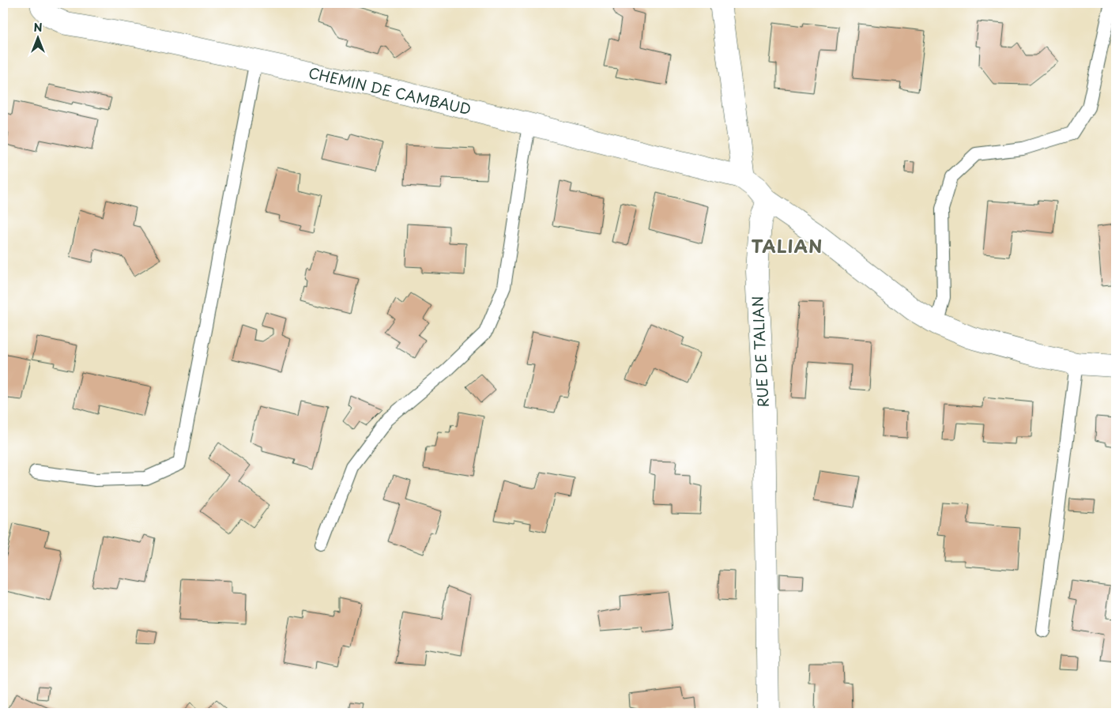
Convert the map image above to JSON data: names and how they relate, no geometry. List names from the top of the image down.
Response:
{
  "streets": {
    "street": ["CHEMIN DE CAMBAUD", "RUE DE TALIAN"]
  },
  "districts": ["TALIAN"],
  "north": "top"
}
